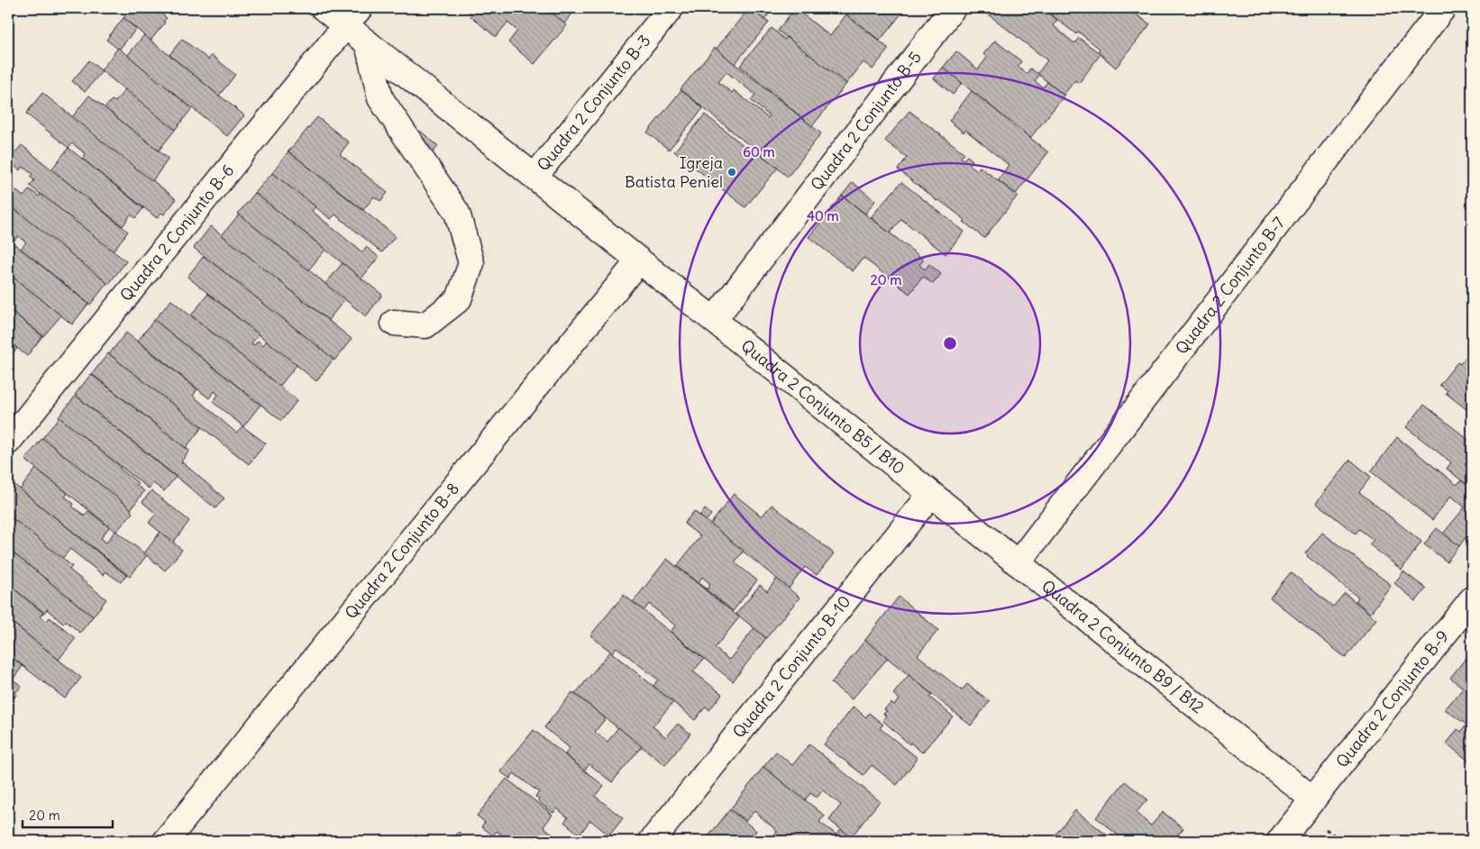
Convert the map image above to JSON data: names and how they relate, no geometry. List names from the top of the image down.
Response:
{
  "streets": {
    "street": [
      "Quadra 2 Conjunto B-3",
      "Quadra 2 Conjunto B-5",
      "Quadra 2 Conjunto B-6",
      "Quadra 2 Conjunto B-7",
      "Quadra 2 Conjunto B5 / B10",
      "Quadra 2 Conjunto B-8",
      "Quadra 2 Conjunto B9 / B12",
      "Quadra 2 Conjunto B-10",
      "Quadra 2 Conjunto B-9"
    ]
  },
  "crossings": [
    ["Quadra 2 Conjunto B-3", "Quadra 2 Conjunto B5 / B10"],
    ["Quadra 2 Conjunto B-5", "Quadra 2 Conjunto B5 / B10"],
    ["Quadra 2 Conjunto B-6", "Quadra 2 Conjunto B5 / B10"],
    ["Quadra 2 Conjunto B-7", "Quadra 2 Conjunto B9 / B12"],
    ["Quadra 2 Conjunto B5 / B10", "Quadra 2 Conjunto B-8"],
    ["Quadra 2 Conjunto B5 / B10", "Quadra 2 Conjunto B9 / B12"],
    ["Quadra 2 Conjunto B5 / B10", "Quadra 2 Conjunto B-10"],
    ["Quadra 2 Conjunto B9 / B12", "Quadra 2 Conjunto B-10"],
    ["Quadra 2 Conjunto B9 / B12", "Quadra 2 Conjunto B-9"]
  ],
  "places": ["Igreja Batista Peniel"],
  "scale_bar": "20 m",
  "rings": ["60 m", "40 m", "20 m"]
}
